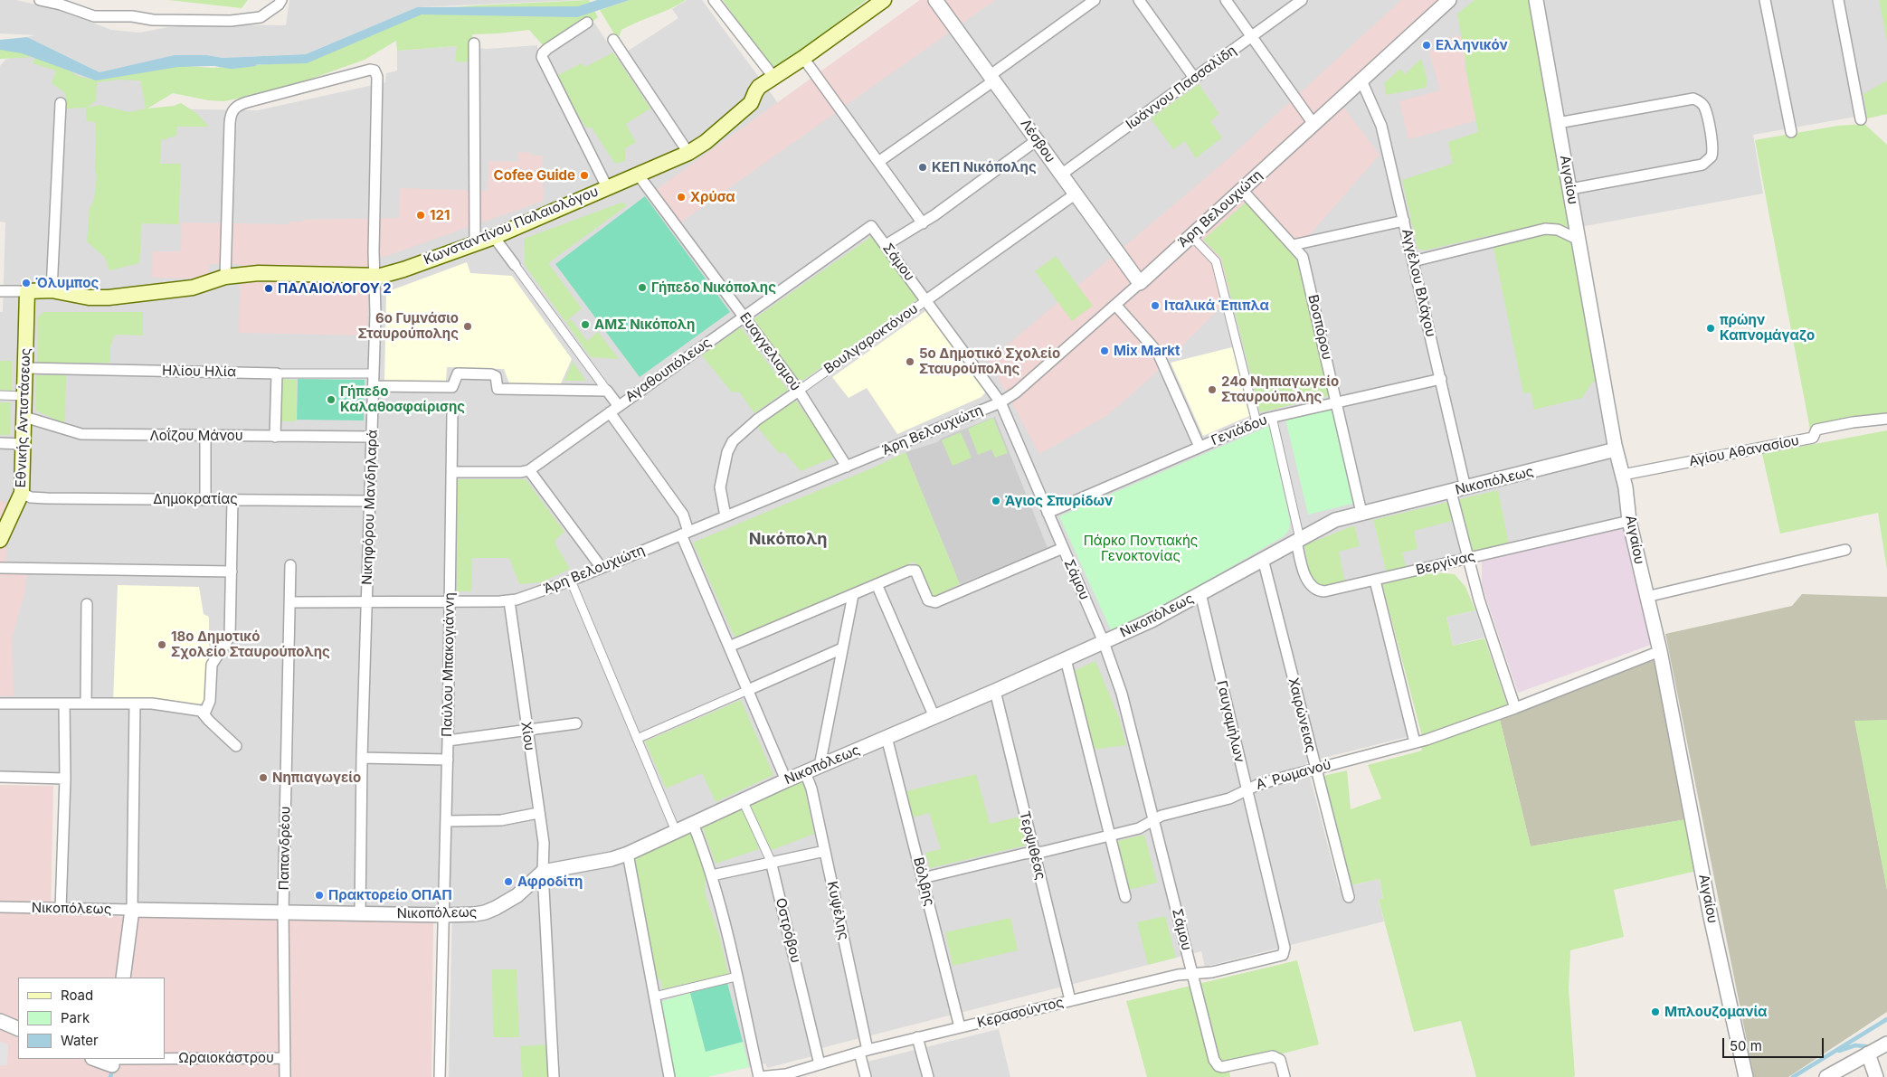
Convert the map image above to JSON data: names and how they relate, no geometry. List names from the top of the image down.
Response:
{
  "streets": {
    "main road": ["Κωνσταντίνου Παλαιολόγου", "Εθνικής Αντιστάσεως"],
    "street": [
      "Ιωάννου Πασσαλίδη",
      "Λέσβου",
      "Αιγαίου",
      "Άρη Βελουχιώτη",
      "Σάμου",
      "Αγγέλου Βλάχου",
      "Βοσπόρου",
      "Βουλγαροκτόνου",
      "Ευαγγελισμού",
      "Αγαθουπόλεως",
      "Ηλίου Ηλία",
      "Γενιάδου",
      "Λοΐζου Μάνου",
      "Αγίου Αθανασίου",
      "Νικοπόλεως",
      "Δημοκρατίας",
      "Νικηφόρου Μανδηλαρά",
      "Βεργίνας",
      "Παύλου Μπακογιάννη",
      "Χαιρώνειας",
      "Γαυγαμήλων",
      "Χίου",
      "Α΄ Ρωμανού",
      "Τερψιθέας",
      "Παπανδρέου",
      "Βόλβης",
      "Κυψέλης",
      "Οστρόβου",
      "Κερασούντος",
      "Ωραιοκάστρου"
    ]
  },
  "crossings": [
    ["Ιωάννου Πασσαλίδη", "Λέσβου"],
    ["Λέσβου", "Άρη Βελουχιώτη"],
    ["Λέσβου", "Βουλγαροκτόνου"],
    ["Αιγαίου", "Αγίου Αθανασίου"],
    ["Αιγαίου", "Νικοπόλεως"],
    ["Αιγαίου", "Βεργίνας"],
    ["Αιγαίου", "Α΄ Ρωμανού"],
    ["Άρη Βελουχιώτη", "Σάμου"],
    ["Άρη Βελουχιώτη", "Αγγέλου Βλάχου"],
    ["Άρη Βελουχιώτη", "Βοσπόρου"],
    ["Άρη Βελουχιώτη", "Βουλγαροκτόνου"],
    ["Άρη Βελουχιώτη", "Ευαγγελισμού"],
    ["Άρη Βελουχιώτη", "Νικηφόρου Μανδηλαρά"],
    ["Άρη Βελουχιώτη", "Παύλου Μπακογιάννη"],
    ["Άρη Βελουχιώτη", "Χίου"],
    ["Άρη Βελουχιώτη", "Παπανδρέου"],
    ["Κωνσταντίνου Παλαιολόγου", "Ευαγγελισμού"],
    ["Κωνσταντίνου Παλαιολόγου", "Εθνικής Αντιστάσεως"],
    ["Κωνσταντίνου Παλαιολόγου", "Νικηφόρου Μανδηλαρά"],
    ["Σάμου", "Βουλγαροκτόνου"],
    ["Σάμου", "Αγαθουπόλεως"],
    ["Σάμου", "Γενιάδου"],
    ["Σάμου", "Νικοπόλεως"],
    ["Σάμου", "Α΄ Ρωμανού"],
    ["Σάμου", "Κερασούντος"],
    ["Αγγέλου Βλάχου", "Γενιάδου"],
    ["Αγγέλου Βλάχου", "Νικοπόλεως"],
    ["Βοσπόρου", "Γενιάδου"],
    ["Βοσπόρου", "Νικοπόλεως"],
    ["Βουλγαροκτόνου", "Ευαγγελισμού"],
    ["Ευαγγελισμού", "Αγαθουπόλεως"],
    ["Ηλίου Ηλία", "Εθνικής Αντιστάσεως"],
    ["Ηλίου Ηλία", "Νικηφόρου Μανδηλαρά"],
    ["Εθνικής Αντιστάσεως", "Λοΐζου Μάνου"],
    ["Εθνικής Αντιστάσεως", "Δημοκρατίας"],
    ["Λοΐζου Μάνου", "Νικηφόρου Μανδηλαρά"],
    ["Νικοπόλεως", "Νικηφόρου Μανδηλαρά"],
    ["Νικοπόλεως", "Βεργίνας"],
    ["Νικοπόλεως", "Παύλου Μπακογιάννη"],
    ["Νικοπόλεως", "Χαιρώνειας"],
    ["Νικοπόλεως", "Γαυγαμήλων"],
    ["Νικοπόλεως", "Χίου"],
    ["Νικοπόλεως", "Τερψιθέας"],
    ["Νικοπόλεως", "Παπανδρέου"],
    ["Νικοπόλεως", "Βόλβης"],
    ["Νικοπόλεως", "Κυψέλης"],
    ["Νικοπόλεως", "Οστρόβου"],
    ["Δημοκρατίας", "Νικηφόρου Μανδηλαρά"],
    ["Χαιρώνειας", "Α΄ Ρωμανού"],
    ["Γαυγαμήλων", "Α΄ Ρωμανού"],
    ["Γαυγαμήλων", "Κερασούντος"],
    ["Α΄ Ρωμανού", "Τερψιθέας"],
    ["Α΄ Ρωμανού", "Βόλβης"],
    ["Τερψιθέας", "Κερασούντος"],
    ["Παπανδρέου", "Ωραιοκάστρου"],
    ["Βόλβης", "Κερασούντος"],
    ["Κυψέλης", "Κερασούντος"],
    ["Οστρόβου", "Κερασούντος"]
  ],
  "districts": ["Νικόπολη"],
  "parks": ["Πάρκο Ποντιακής Γενοκτονίας"],
  "places": [
    "Ελληνικόν",
    "ΚΕΠ Νικόπολης",
    "Cofee Guide",
    "Χρύσα",
    "121",
    "Όλυμπος",
    "Γήπεδο Νικόπολης",
    "ΠΑΛΑΙΟΛΟΓΟΥ 2",
    "Ιταλικά Έπιπλα",
    "ΑΜΣ Νικόπολη",
    "6ο Γυμνάσιο Σταυρούπολης",
    "πρώην Καπνομάγαζο",
    "Mix Markt",
    "5ο Δημοτικό Σχολείο Σταυρούπολης",
    "24ο Νηπιαγωγείο Σταυρούπολης",
    "Γήπεδο Καλαθοσφαίρισης",
    "Άγιος Σπυρίδων",
    "18ο Δημοτικό Σχολείο Σταυρούπολης",
    "Νηπιαγωγείο",
    "Αφροδίτη",
    "Πρακτορείο ΟΠΑΠ",
    "Μπλουζομανία"
  ],
  "legend": ["Road", "Park", "Water"],
  "scale_bar": "50 m"
}
